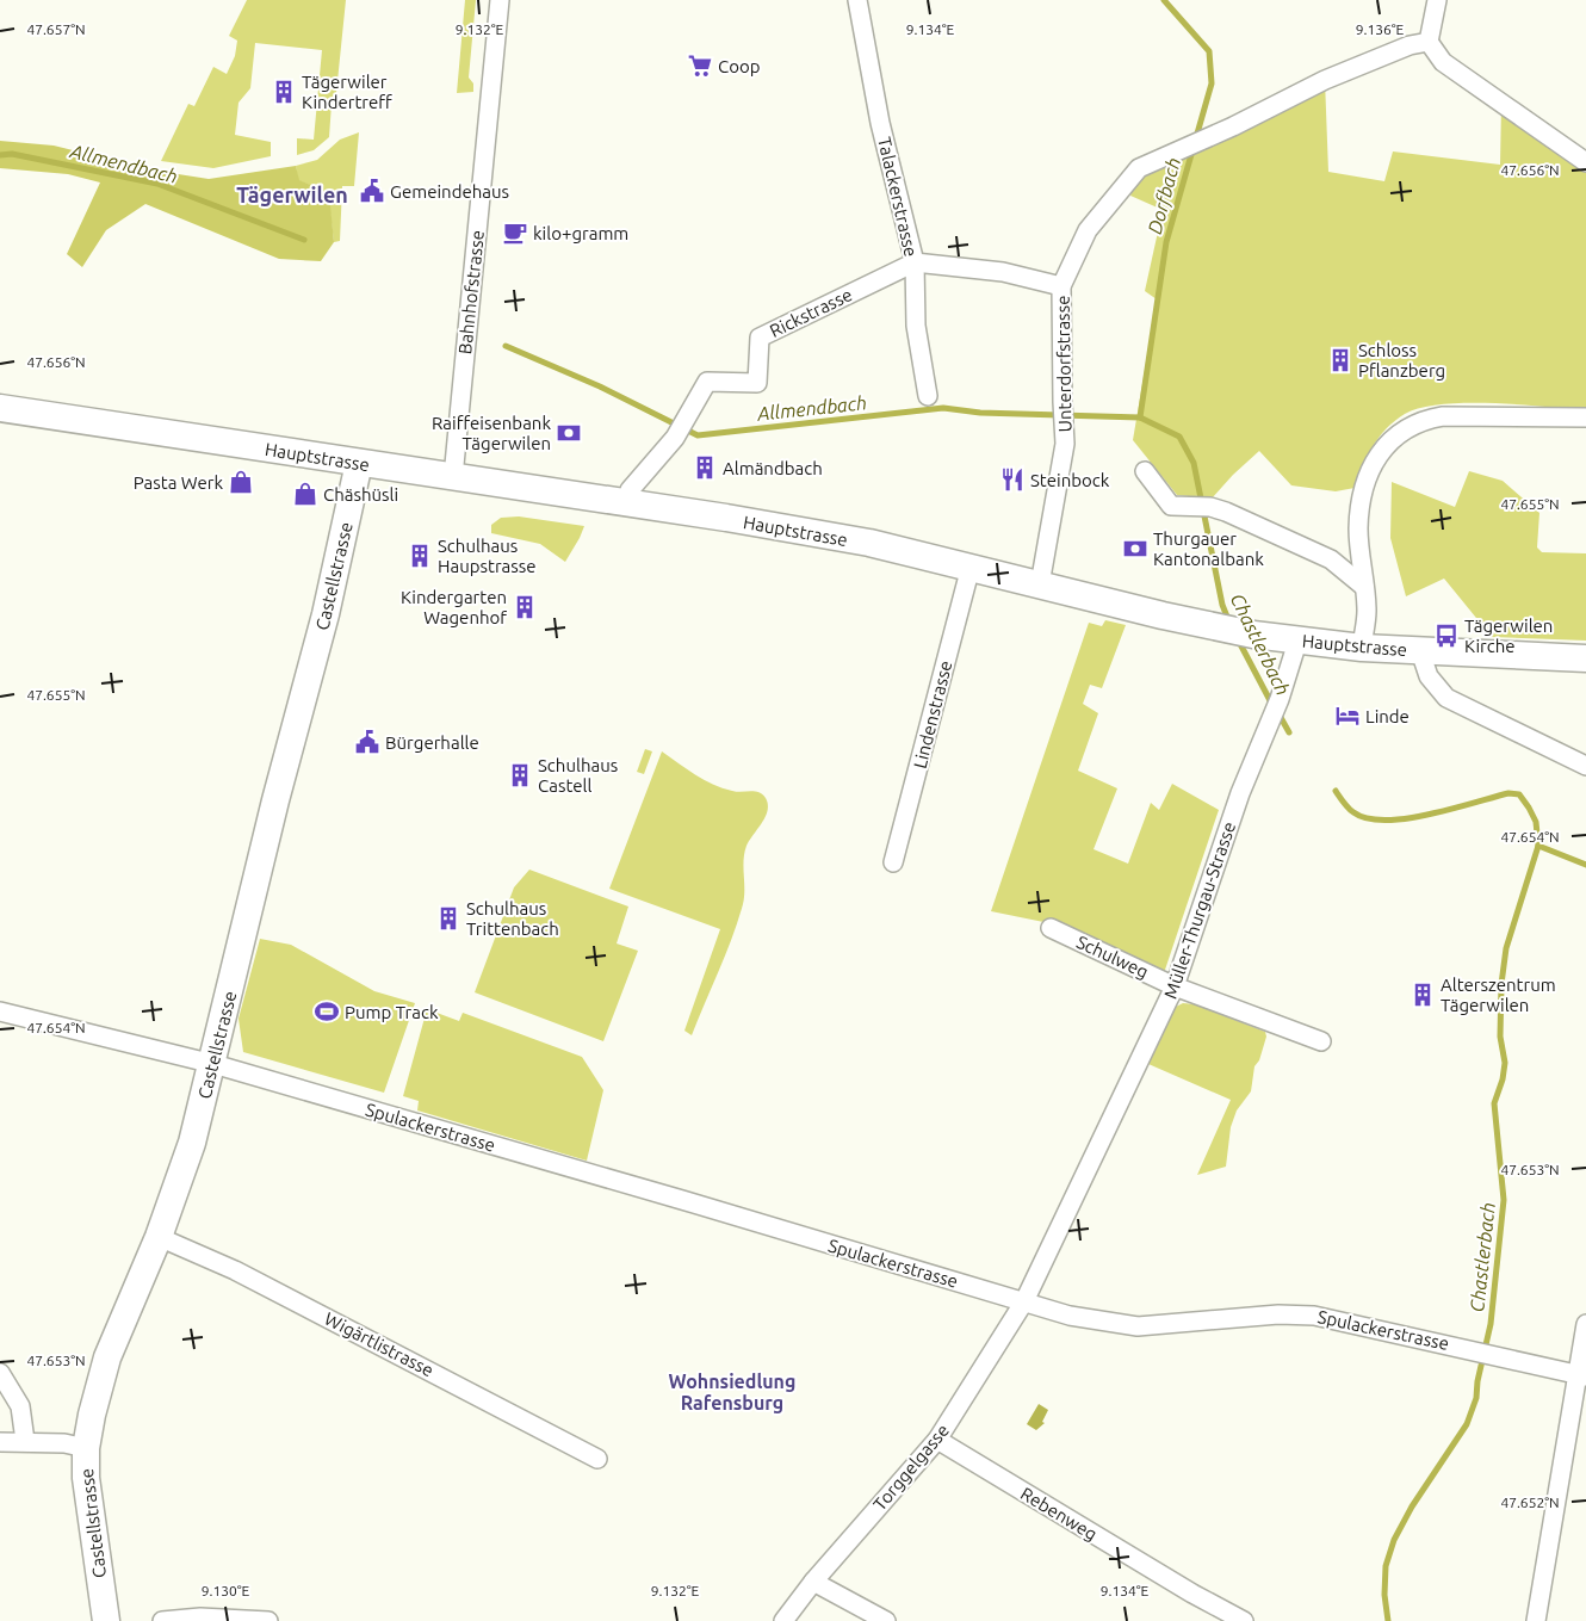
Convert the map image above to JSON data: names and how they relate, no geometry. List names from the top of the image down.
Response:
{
  "streets": {
    "street": [
      "Talackerstrasse",
      "Bahnhofstrasse",
      "Rickstrasse",
      "Unterdorfstrasse",
      "Hauptstrasse",
      "Castellstrasse",
      "Lindenstrasse",
      "Müller-Thurgau-Strasse",
      "Schulweg",
      "Spulackerstrasse",
      "Wigärtlistrasse",
      "Torggelgasse",
      "Rebenweg"
    ]
  },
  "crossings": [
    ["Talackerstrasse", "Rickstrasse"],
    ["Bahnhofstrasse", "Hauptstrasse"],
    ["Rickstrasse", "Hauptstrasse"],
    ["Unterdorfstrasse", "Hauptstrasse"],
    ["Hauptstrasse", "Castellstrasse"],
    ["Hauptstrasse", "Lindenstrasse"],
    ["Hauptstrasse", "Müller-Thurgau-Strasse"],
    ["Castellstrasse", "Spulackerstrasse"],
    ["Castellstrasse", "Wigärtlistrasse"],
    ["Müller-Thurgau-Strasse", "Schulweg"],
    ["Müller-Thurgau-Strasse", "Spulackerstrasse"],
    ["Müller-Thurgau-Strasse", "Torggelgasse"],
    ["Spulackerstrasse", "Torggelgasse"],
    ["Torggelgasse", "Rebenweg"]
  ],
  "districts": ["Tägerwilen", "Wohnsiedlung Rafensburg"],
  "water": ["Allmendbach", "Dorfbach", "Chastlerbach"],
  "places": {
    "supermarket": ["Coop"],
    "building": [
      "Tägerwiler Kindertreff",
      "Schloss Pflanzberg",
      "Almändbach",
      "Schulhaus Haupstrasse",
      "Kindergarten Wagenhof",
      "Schulhaus Castell",
      "Schulhaus Trittenbach",
      "Alterszentrum Tägerwilen"
    ],
    "public building": ["Gemeindehaus", "Bürgerhalle"],
    "cafe": ["kilo+gramm"],
    "bank": ["Raiffeisenbank Tägerwilen", "Thurgauer Kantonalbank"],
    "restaurant": ["Steinbock"],
    "shop": ["Pasta Werk", "Chäshüsli"],
    "bus stop": ["Tägerwilen Kirche"],
    "hotel": ["Linde"],
    "sports": ["Pump Track"]
  },
  "coordinates": [
    "47.657°N",
    "9.132°E",
    "9.134°E",
    "9.136°E",
    "47.656°N",
    "47.655°N",
    "47.654°N",
    "47.653°N",
    "47.652°N",
    "9.130°E"
  ]
}
